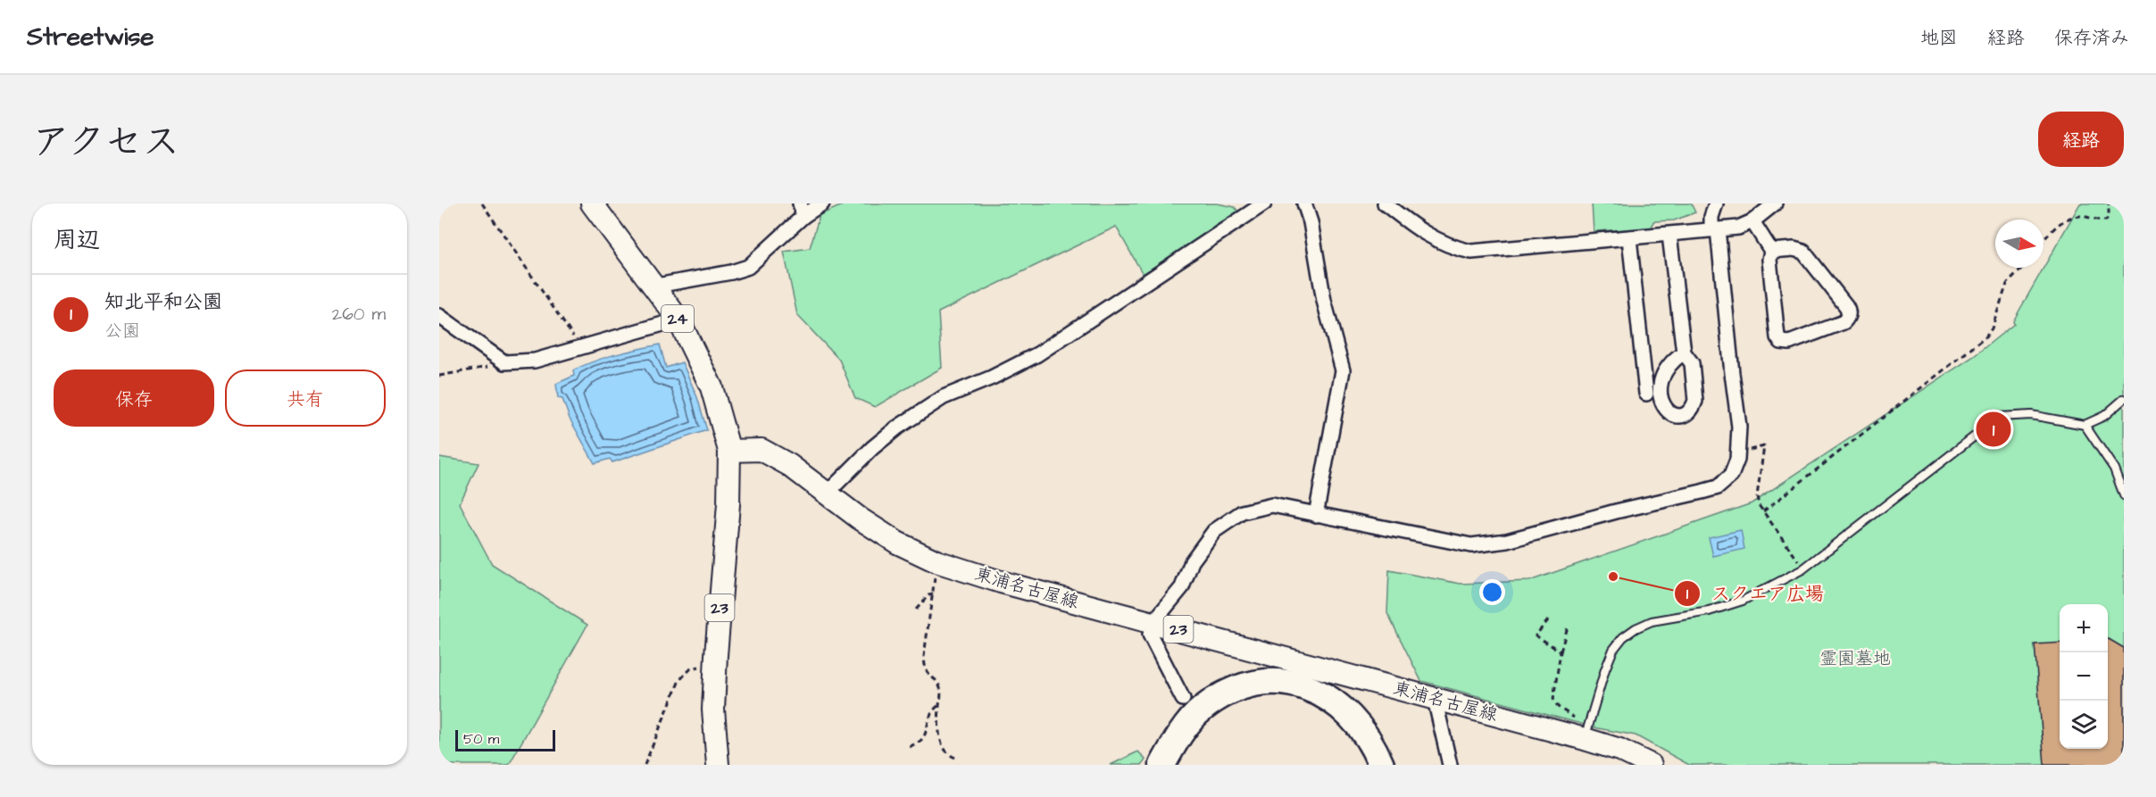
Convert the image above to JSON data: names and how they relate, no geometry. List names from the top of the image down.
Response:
{
  "streets": {
    "main road": ["24", "東浦名古屋線", "23"]
  },
  "crossings": [
    ["24", "東浦名古屋線"],
    ["24", "23"],
    ["東浦名古屋線", "23"]
  ],
  "parks": ["霊園墓地"],
  "places": ["スクエア広場"],
  "scale_bar": "50 m",
  "north": "right",
  "page": {
    "header": "Streetwise",
    "nav": ["地図", "経路", "保存済み"],
    "title": "アクセス",
    "buttons": [
      "経路",
      ["保存", "共有"]
    ],
    "heading": "周辺",
    "list": [
      {
        "mark": "1",
        "name": "知北平和公園",
        "note": "公園",
        "value": "260 m"
      }
    ],
    "pins": "1",
    "map_buttons": ["+", "−"],
    "scale": "50 m"
  }
}
